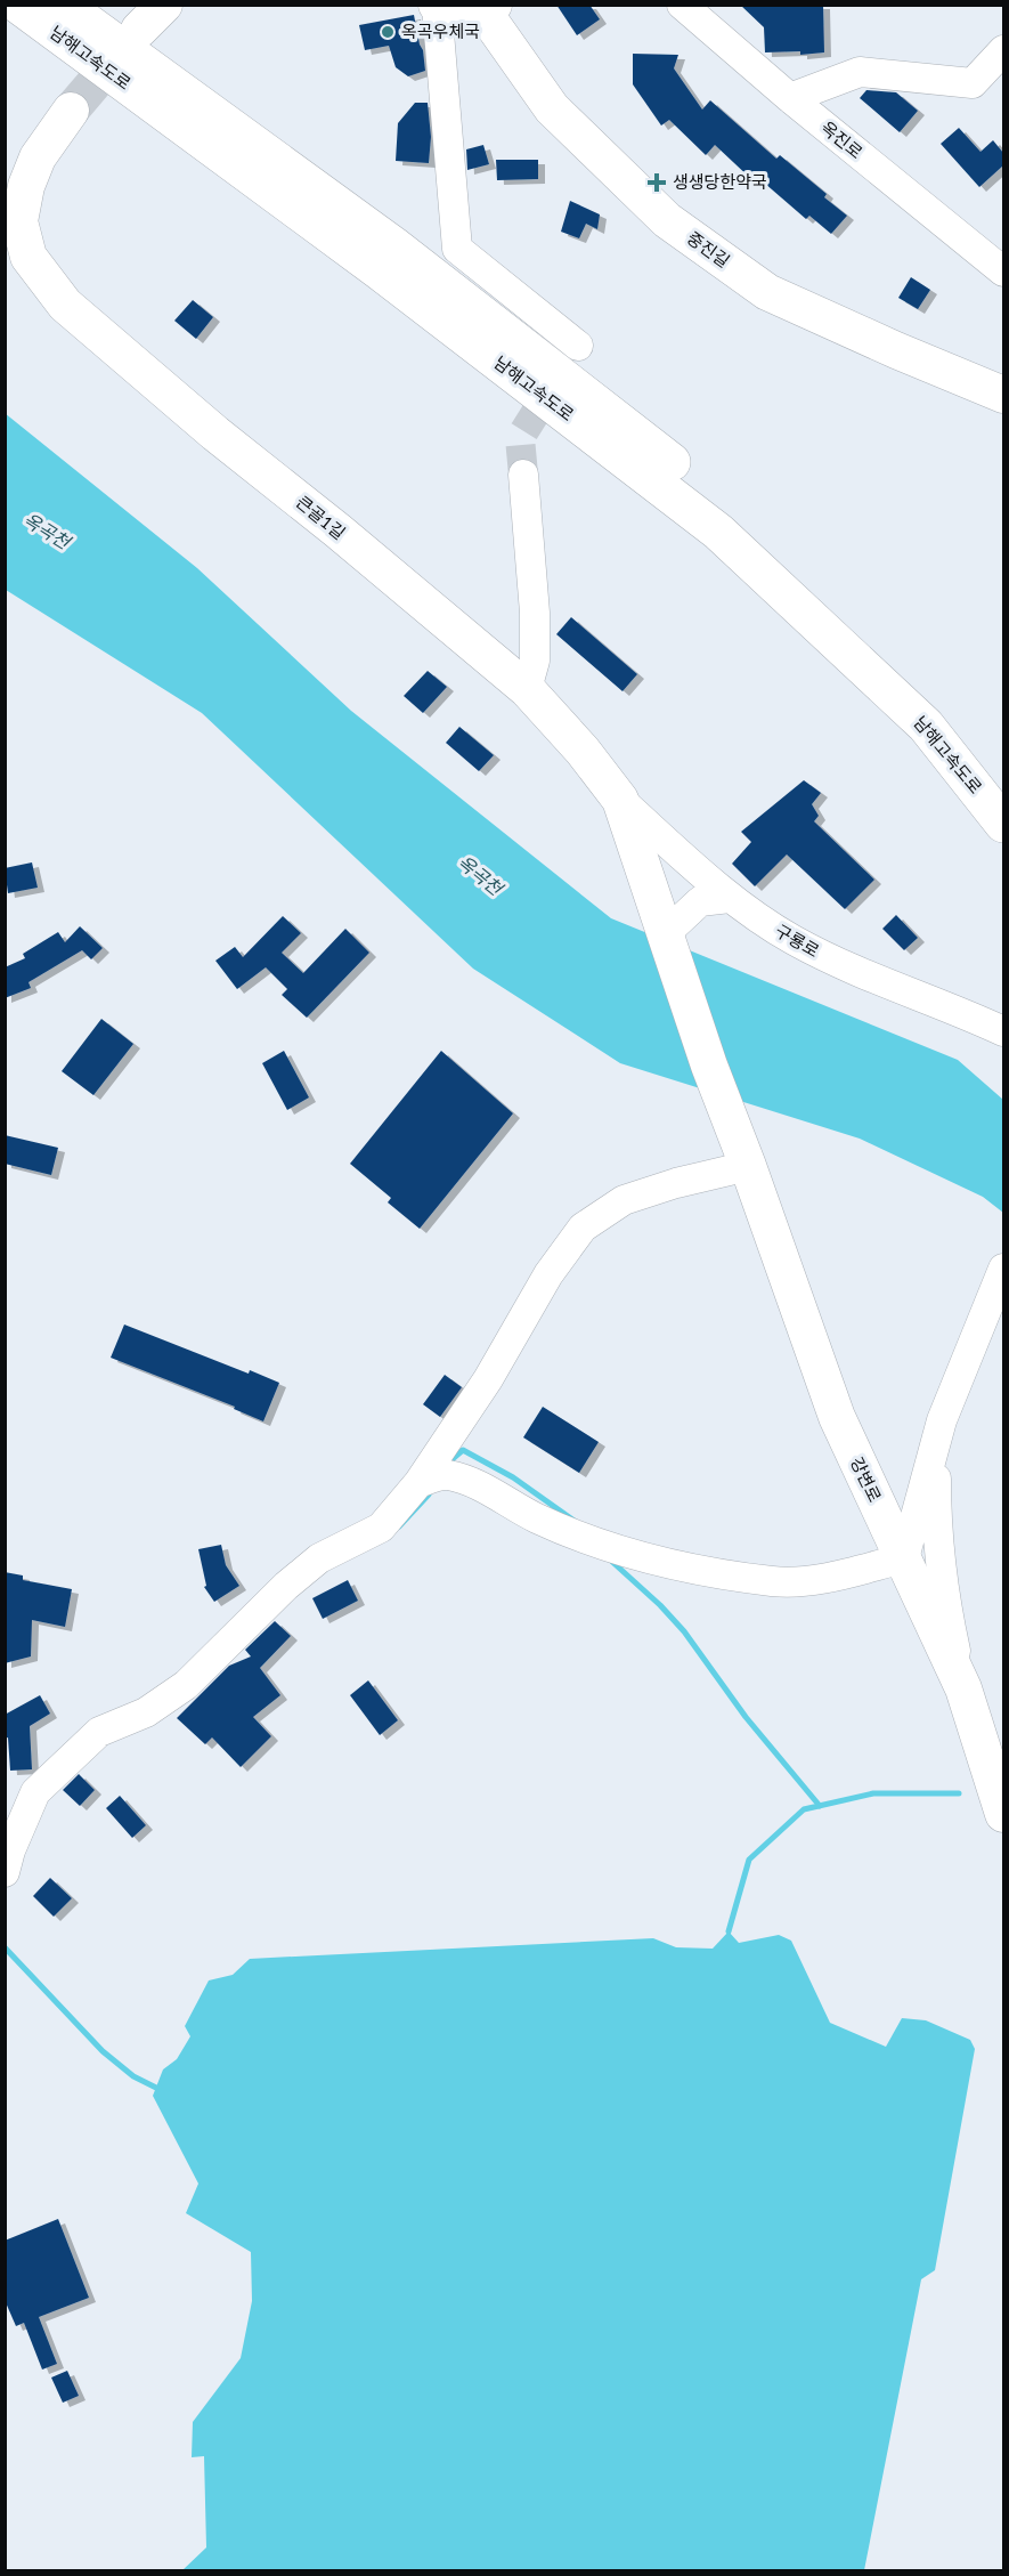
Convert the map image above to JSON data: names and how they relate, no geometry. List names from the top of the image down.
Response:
{
  "streets": {
    "highway": ["남해고속도로"],
    "main road": ["중진길", "큰골1길", "강변로"],
    "street": ["옥진로", "구룡로"]
  },
  "crossings": [
    ["큰골1길", "구룡로"],
    ["큰골1길", "강변로"]
  ],
  "water": ["옥곡천"],
  "places": {
    "other": ["옥곡우체국"],
    "health": ["생생당한약국"]
  }
}
